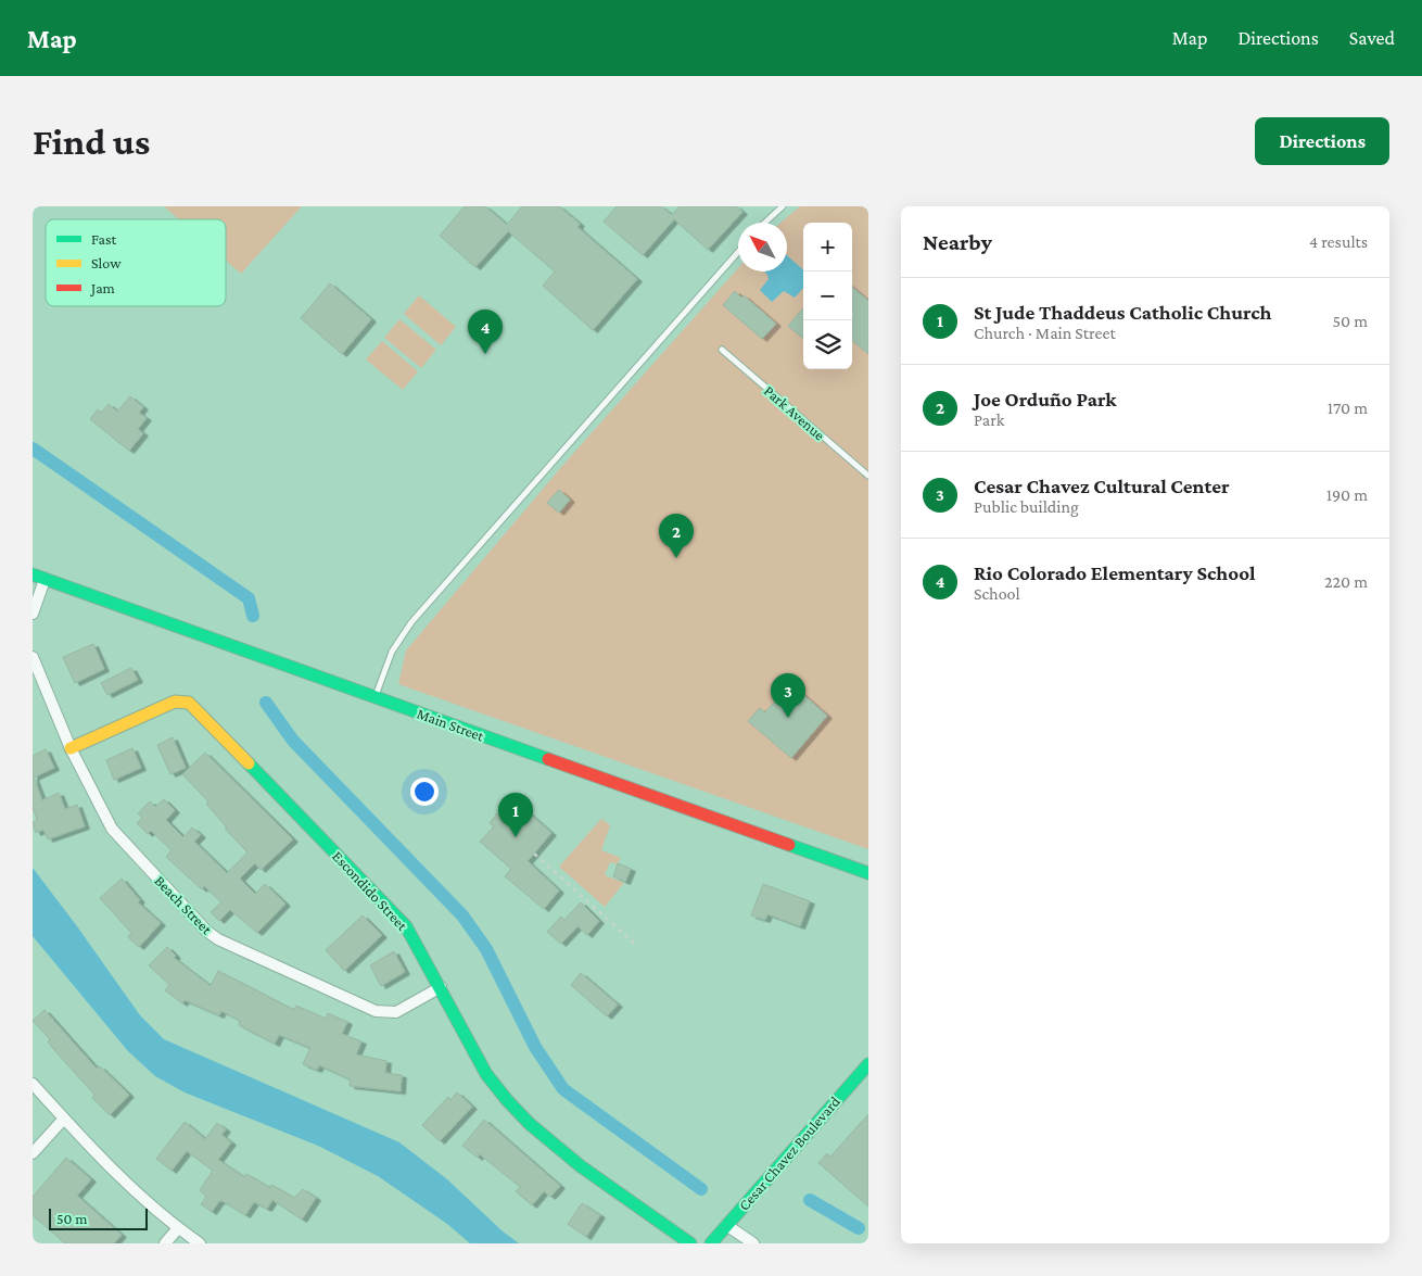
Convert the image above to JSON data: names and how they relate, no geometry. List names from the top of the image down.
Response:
{
  "streets": {
    "main road": ["Main Street", "Escondido Street", "Cesar Chavez Boulevard"],
    "street": ["Beach Street"],
    "lane": ["Park Avenue"]
  },
  "crossings": [
    ["Escondido Street", "Beach Street"]
  ],
  "legend": ["Fast", "Slow", "Jam"],
  "scale_bar": "50 m",
  "north": "top left",
  "page": {
    "header": "Map",
    "nav": ["Map", "Directions", "Saved"],
    "buttons": "Directions",
    "title": "Find us",
    "heading": ["Nearby", "4 results"],
    "map_buttons": ["+", "−"],
    "list": [
      {
        "mark": "1",
        "name": "St Jude Thaddeus Catholic Church",
        "note": "Church · Main Street",
        "value": "50 m"
      },
      {
        "mark": "2",
        "name": "Joe Orduño Park",
        "note": "Park",
        "value": "170 m"
      },
      {
        "mark": "3",
        "name": "Cesar Chavez Cultural Center",
        "note": "Public building",
        "value": "190 m"
      },
      {
        "mark": "4",
        "name": "Rio Colorado Elementary School",
        "note": "School",
        "value": "220 m"
      }
    ],
    "pins": [
      "4",
      "2",
      "3",
      "1"
    ],
    "scale": "50 m"
  }
}
